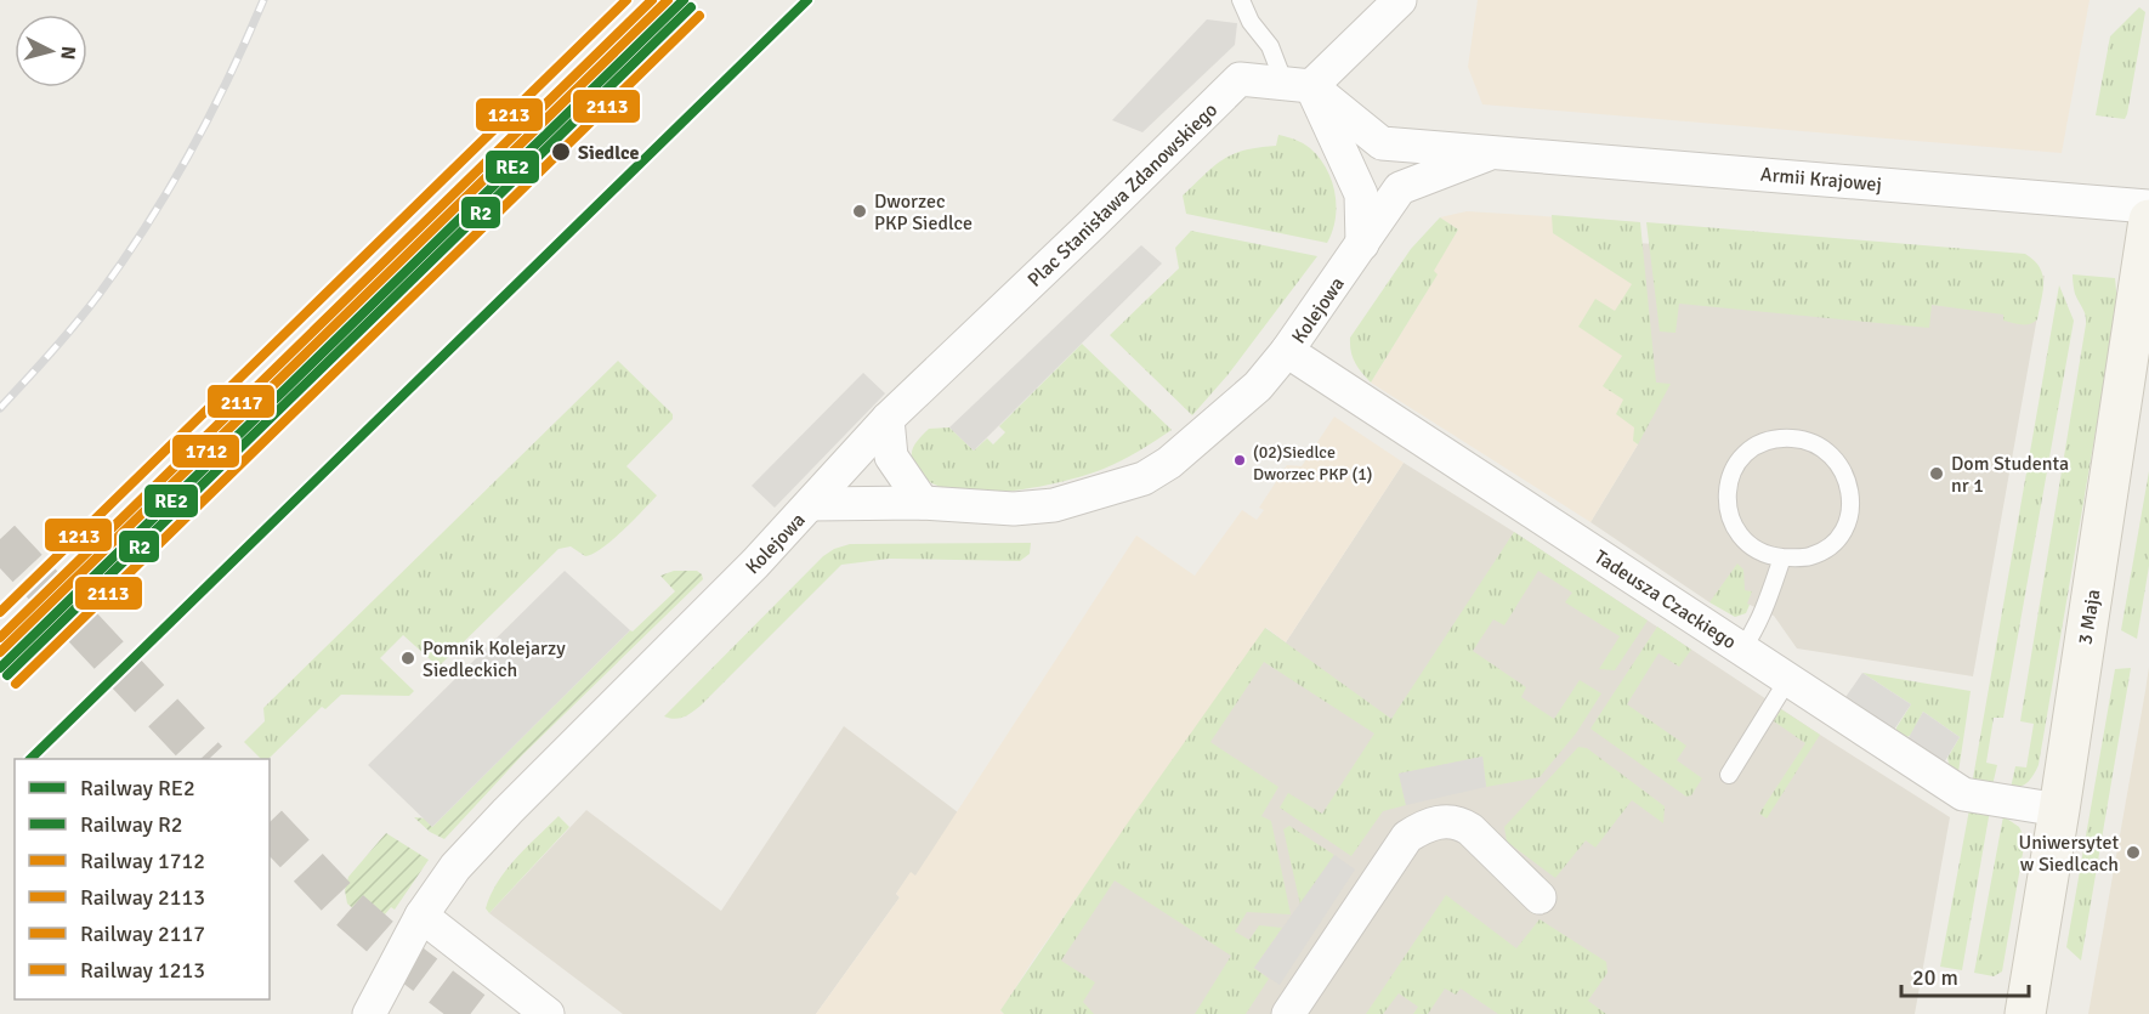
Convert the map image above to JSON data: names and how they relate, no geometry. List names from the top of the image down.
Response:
{
  "streets": {
    "main road": ["3 Maja"],
    "street": [
      "Armii Krajowej",
      "Plac Stanisława Zdanowskiego",
      "Kolejowa",
      "Tadeusza Czackiego"
    ]
  },
  "crossings": [
    ["Armii Krajowej", "Kolejowa"],
    ["Plac Stanisława Zdanowskiego", "Kolejowa"],
    ["Kolejowa", "Tadeusza Czackiego"],
    ["Tadeusza Czackiego", "3 Maja"]
  ],
  "places": [
    "Siedlce",
    "Dworzec PKP Siedlce",
    "(02)Siedlce Dworzec PKP (1)",
    "Dom Studenta nr 1",
    "Pomnik Kolejarzy Siedleckich",
    "Uniwersytet w Siedlcach"
  ],
  "lines": [
    "rail line RE2",
    "rail line 1712",
    "rail line 2117",
    "rail line 1213",
    "rail line R2",
    "rail line 2113"
  ],
  "legend": [
    "Railway RE2",
    "Railway R2",
    "Railway 1712",
    "Railway 2113",
    "Railway 2117",
    "Railway 1213"
  ],
  "scale_bar": "20 m",
  "north": "right"
}
